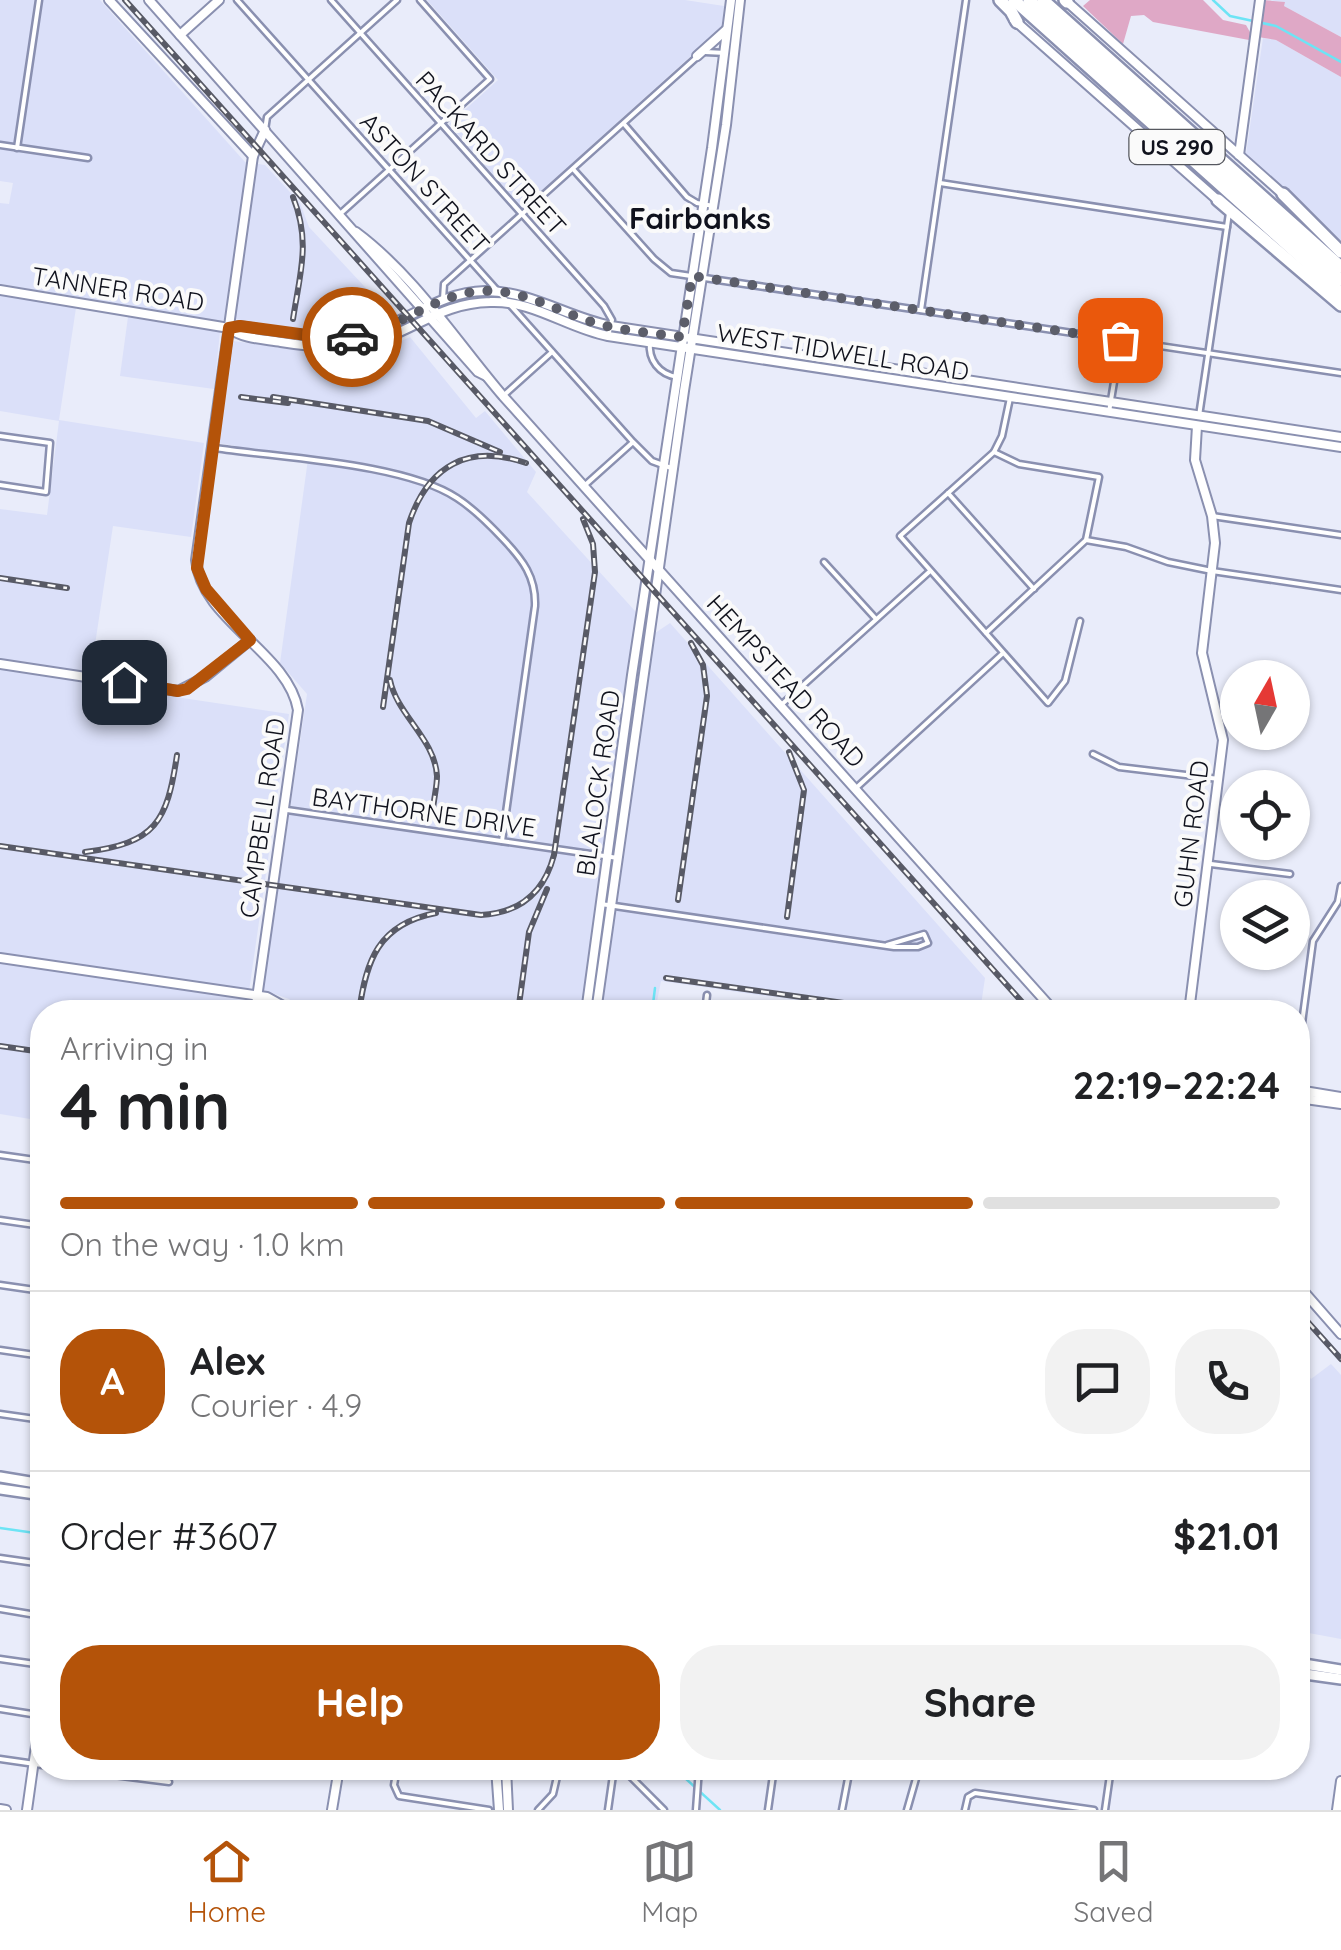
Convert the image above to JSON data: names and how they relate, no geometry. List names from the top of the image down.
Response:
{
  "streets": {
    "highway": ["US 290"],
    "main road": [
      "TANNER ROAD",
      "WEST TIDWELL ROAD",
      "HEMPSTEAD ROAD",
      "BLALOCK ROAD",
      "CAMPBELL ROAD",
      "GUHN ROAD"
    ],
    "street": ["PACKARD STREET", "ASTON STREET", "BAYTHORNE DRIVE"]
  },
  "crossings": [
    ["PACKARD STREET", "WEST TIDWELL ROAD"],
    ["ASTON STREET", "WEST TIDWELL ROAD"],
    ["ASTON STREET", "BLALOCK ROAD"],
    ["TANNER ROAD", "WEST TIDWELL ROAD"],
    ["TANNER ROAD", "CAMPBELL ROAD"],
    ["WEST TIDWELL ROAD", "HEMPSTEAD ROAD"],
    ["WEST TIDWELL ROAD", "CAMPBELL ROAD"],
    ["WEST TIDWELL ROAD", "GUHN ROAD"],
    ["HEMPSTEAD ROAD", "BLALOCK ROAD"],
    ["HEMPSTEAD ROAD", "CAMPBELL ROAD"],
    ["BLALOCK ROAD", "BAYTHORNE DRIVE"],
    ["BAYTHORNE DRIVE", "CAMPBELL ROAD"]
  ],
  "districts": ["Fairbanks"],
  "north": "top",
  "page": {
    "heading": ["4 min", "Arriving in", "22:19–22:24"],
    "panel": [
      "Alex",
      "Courier · 4.9",
      "Order #3607",
      "$21.01"
    ],
    "bar": "On the way · 1.0 km",
    "round": "A",
    "buttons": ["Help", "Share"],
    "tabs": ["Home", "Map", "Saved"]
  }
}
